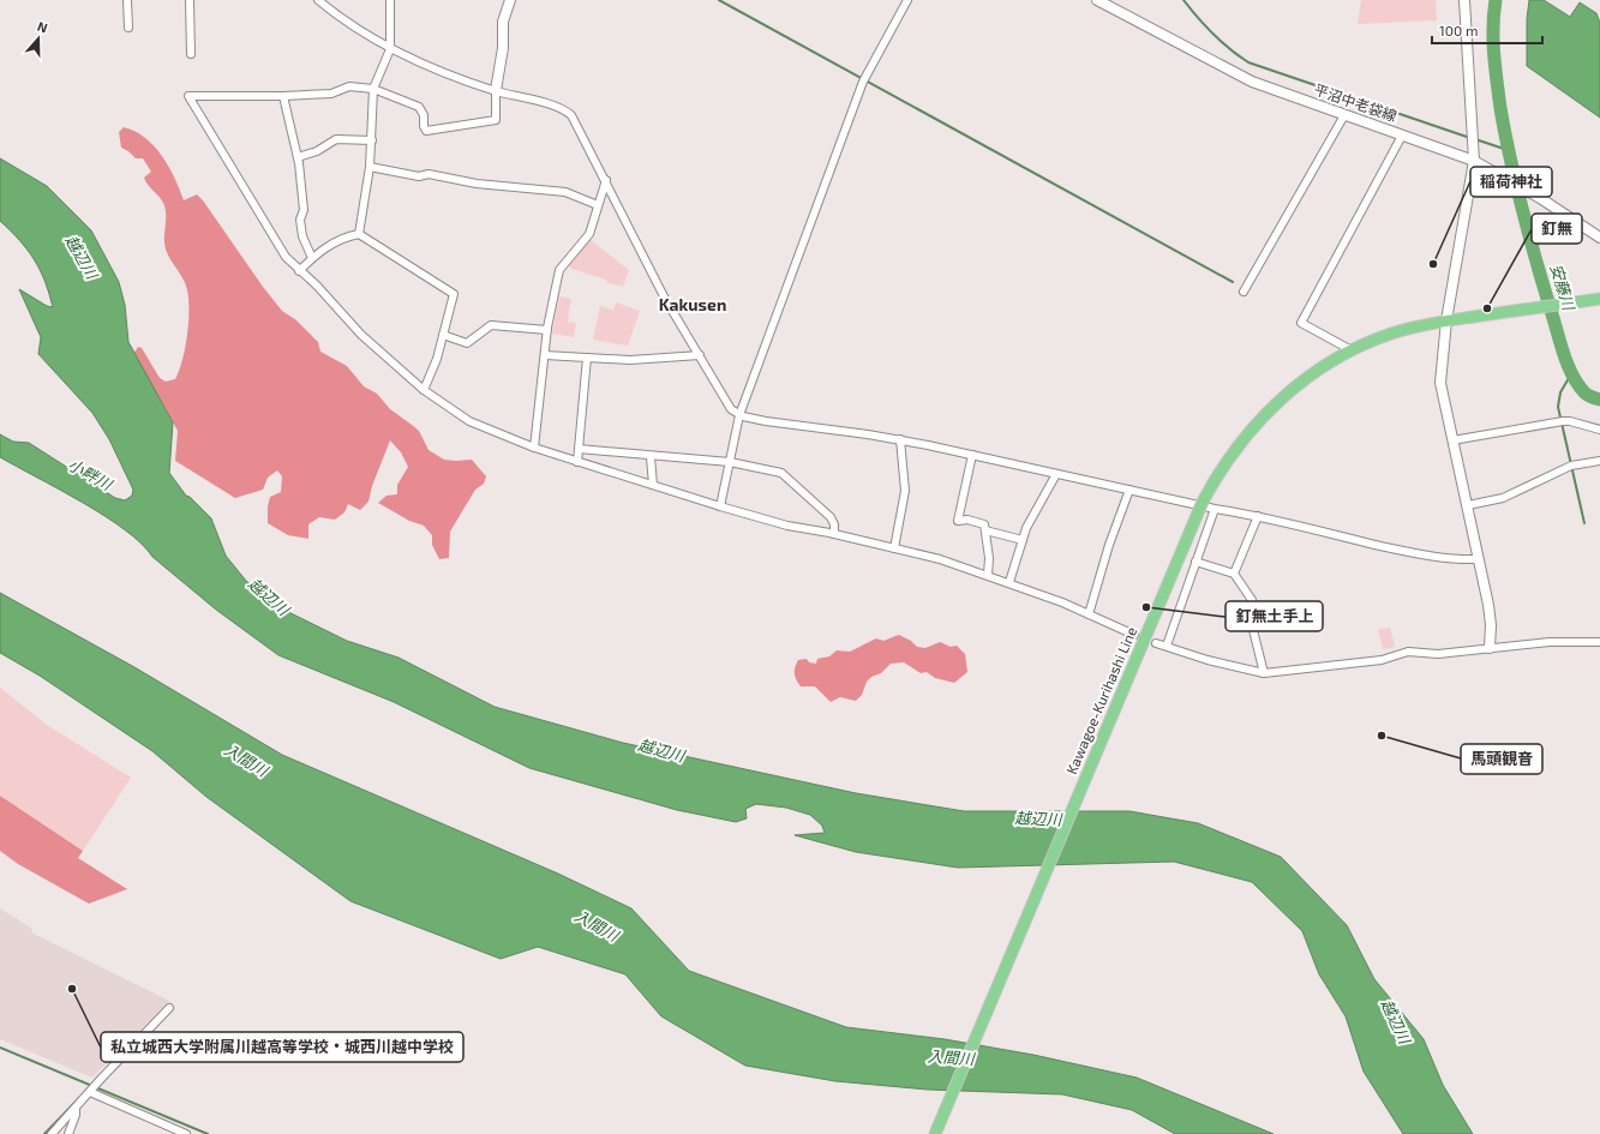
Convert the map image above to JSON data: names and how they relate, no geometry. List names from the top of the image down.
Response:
{
  "streets": {
    "main road": ["Kawagoe-Kurihashi Line"],
    "street": ["平沼中老袋線"]
  },
  "districts": ["Kakusen"],
  "water": [
    "越辺川",
    "安藤川",
    "小畔川",
    "入間川"
  ],
  "places": [
    "稲荷神社",
    "釘無",
    "釘無土手上",
    "馬頭観音",
    "私立城西大学附属川越高等学校・城西川越中学校"
  ],
  "scale_bar": "100 m",
  "north": "top"
}
